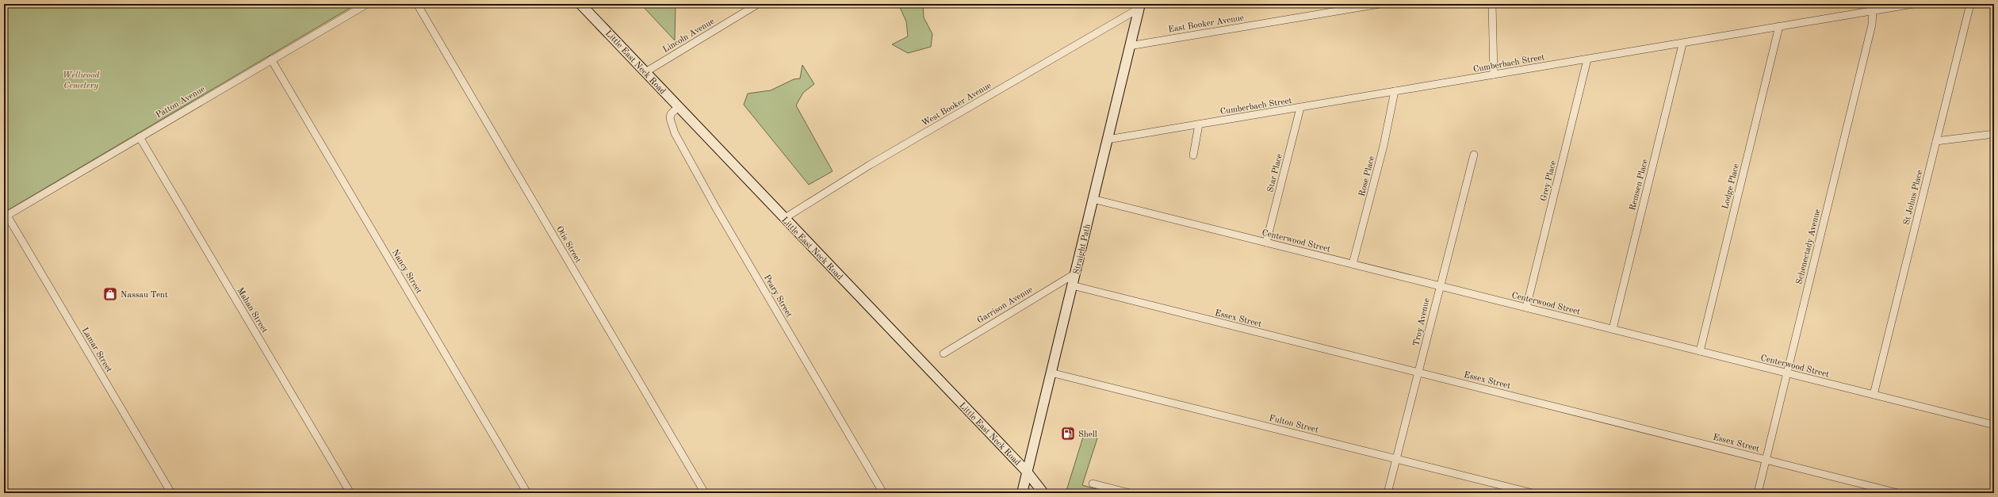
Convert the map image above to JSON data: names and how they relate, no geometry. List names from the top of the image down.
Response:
{
  "streets": {
    "main road": ["Little East Neck Road", "Straight Path"],
    "street": [
      "East Booker Avenue",
      "Lincoln Avenue",
      "Cumberbach Street",
      "Patton Avenue",
      "West Booker Avenue",
      "Star Place",
      "Rose Place",
      "Grey Place",
      "Remsen Place",
      "Lodge Place",
      "St Johns Place",
      "Centerwood Street",
      "Otis Street",
      "Schenectady Avenue",
      "Nancy Street",
      "Peary Street",
      "Garrison Avenue",
      "Mahan Street",
      "Essex Street",
      "Troy Avenue",
      "Lamar Street",
      "Fulton Street"
    ]
  },
  "crossings": [
    ["East Booker Avenue", "Straight Path"],
    ["Lincoln Avenue", "Little East Neck Road"],
    ["Little East Neck Road", "West Booker Avenue"],
    ["Little East Neck Road", "Straight Path"],
    ["Little East Neck Road", "Peary Street"],
    ["Cumberbach Street", "Star Place"],
    ["Cumberbach Street", "Rose Place"],
    ["Cumberbach Street", "Grey Place"],
    ["Cumberbach Street", "Remsen Place"],
    ["Cumberbach Street", "Lodge Place"],
    ["Cumberbach Street", "Schenectady Avenue"],
    ["Cumberbach Street", "Straight Path"],
    ["Patton Avenue", "Nancy Street"],
    ["Patton Avenue", "Mahan Street"],
    ["Patton Avenue", "Lamar Street"],
    ["West Booker Avenue", "Straight Path"],
    ["Star Place", "Centerwood Street"],
    ["Rose Place", "Centerwood Street"],
    ["Grey Place", "Centerwood Street"],
    ["Remsen Place", "Centerwood Street"],
    ["Lodge Place", "Centerwood Street"],
    ["St Johns Place", "Centerwood Street"],
    ["Centerwood Street", "Schenectady Avenue"],
    ["Centerwood Street", "Straight Path"],
    ["Centerwood Street", "Troy Avenue"],
    ["Schenectady Avenue", "Essex Street"],
    ["Straight Path", "Garrison Avenue"],
    ["Straight Path", "Essex Street"],
    ["Straight Path", "Fulton Street"],
    ["Essex Street", "Troy Avenue"],
    ["Troy Avenue", "Fulton Street"]
  ],
  "parks": ["Wellwood Cemetery"],
  "places": {
    "shop": ["Nassau Tent"],
    "fuel station": ["Shell"]
  }
}
